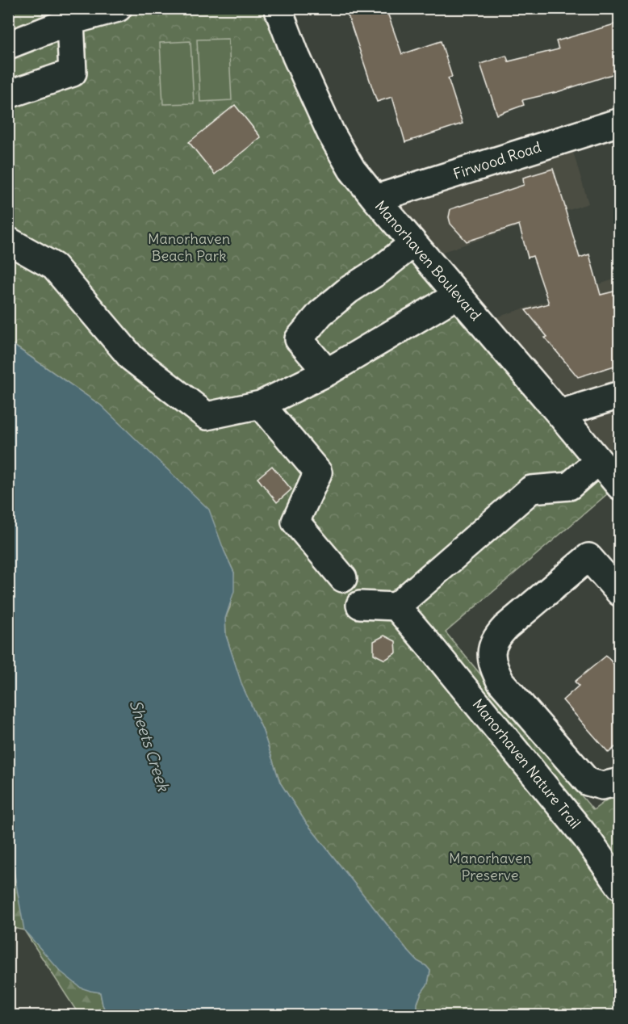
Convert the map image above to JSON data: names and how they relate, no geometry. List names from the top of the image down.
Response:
{
  "streets": {
    "street": ["Firwood Road", "Manorhaven Boulevard", "Manorhaven Nature Trail"]
  },
  "crossings": [
    ["Firwood Road", "Manorhaven Boulevard"]
  ],
  "water": ["Sheets Creek"],
  "parks": ["Manorhaven Beach Park", "Manorhaven Preserve"]
}
